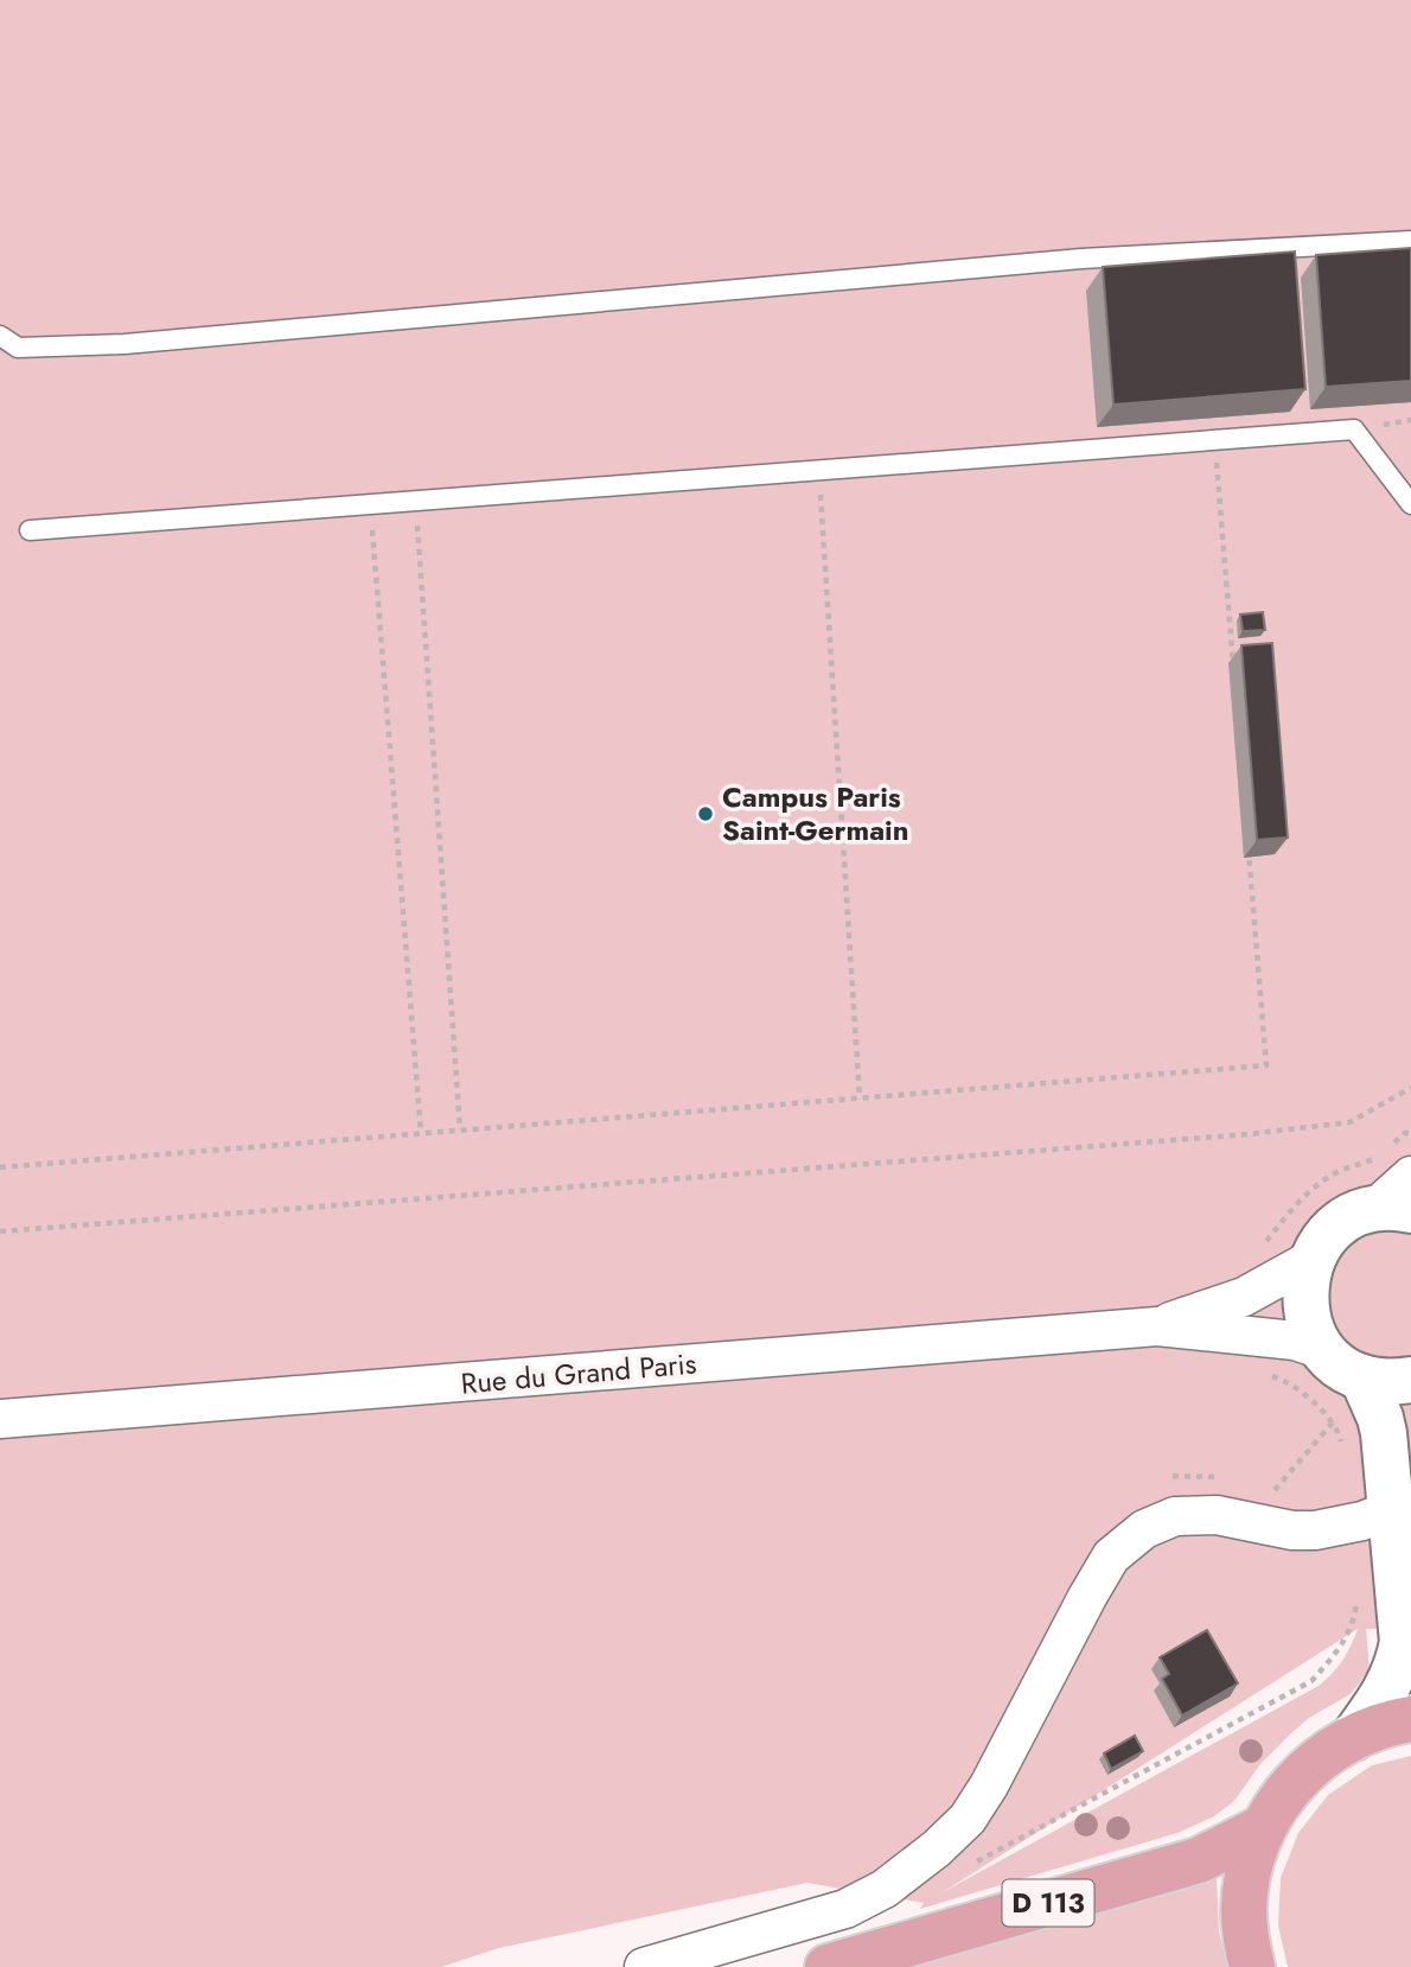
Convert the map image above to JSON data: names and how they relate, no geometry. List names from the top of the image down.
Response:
{
  "streets": {
    "main road": ["D 113"],
    "street": ["Rue du Grand Paris"]
  },
  "places": ["Campus Paris Saint-Germain"]
}
